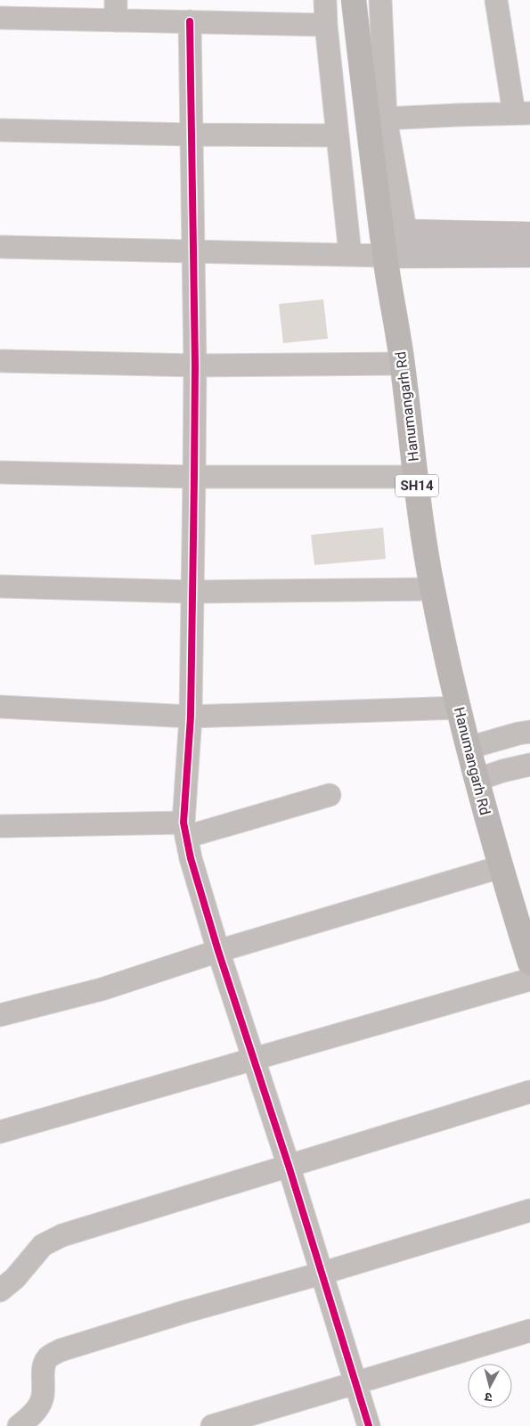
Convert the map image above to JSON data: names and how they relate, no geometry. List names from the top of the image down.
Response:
{
  "streets": {
    "main road": ["Hanumangarh Rd", "SH14"]
  },
  "north": "bottom"
}
